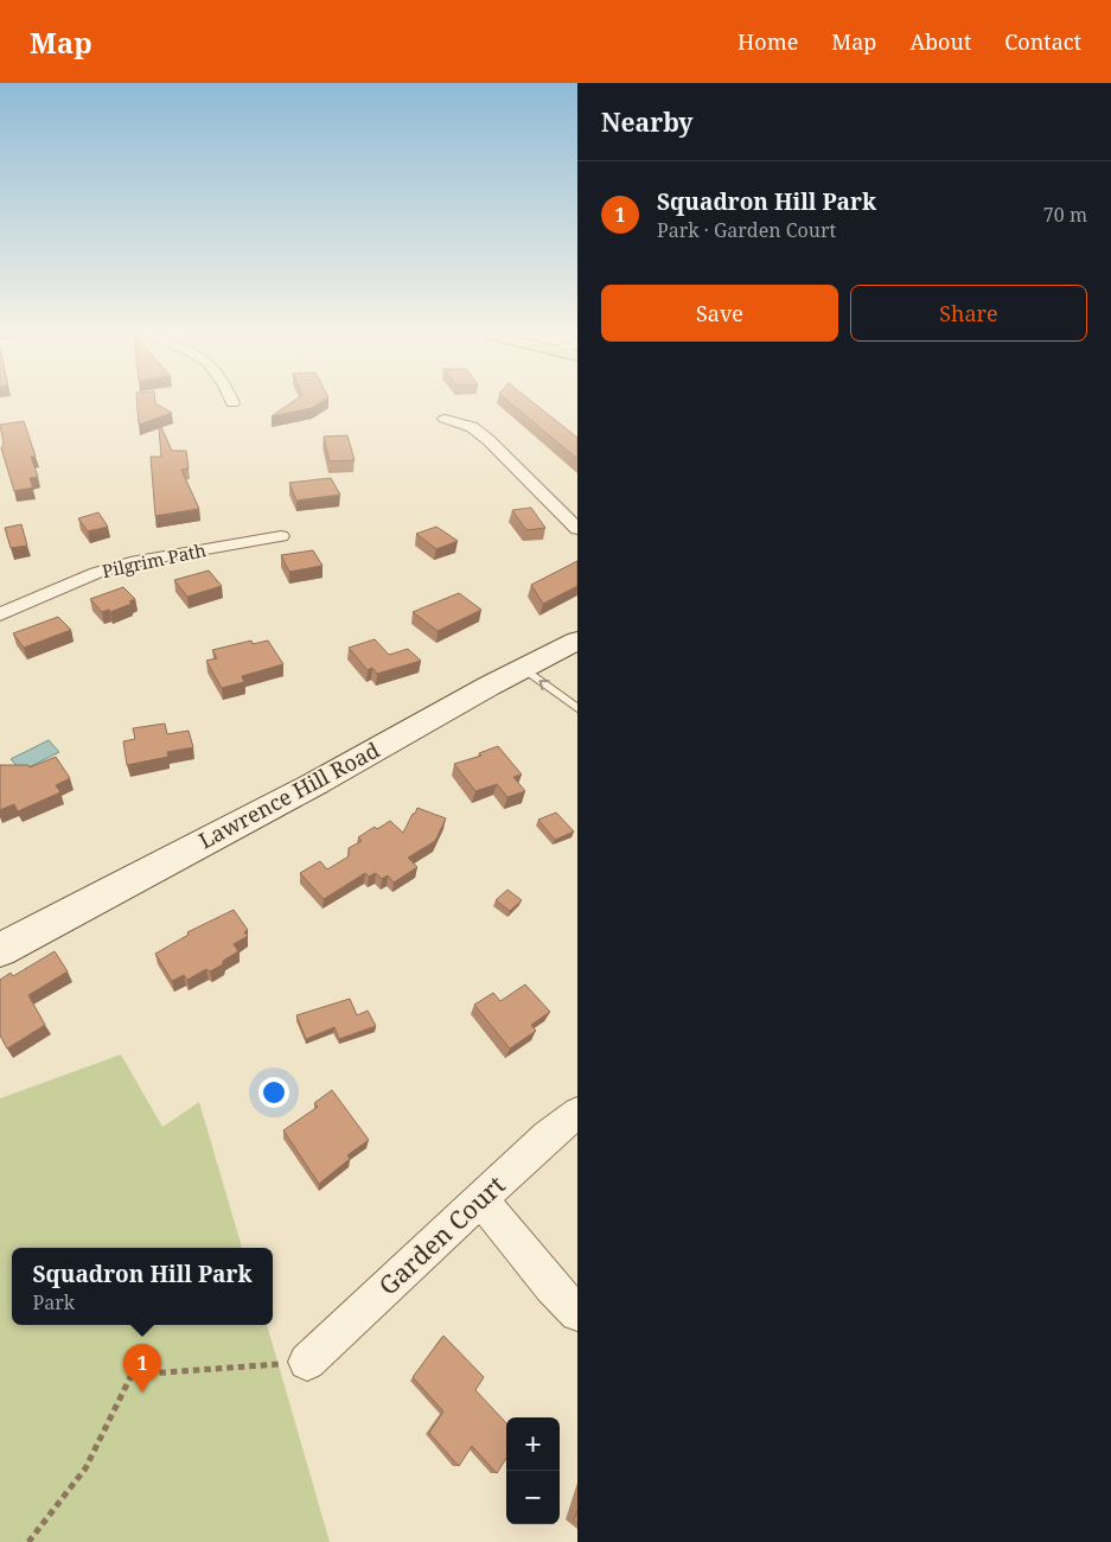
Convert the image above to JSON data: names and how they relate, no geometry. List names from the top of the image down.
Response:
{
  "streets": {
    "main road": ["Lawrence Hill Road"],
    "street": ["Pilgrim Path", "Garden Court"]
  },
  "page": {
    "header": "Map",
    "nav": [
      "Home",
      "Map",
      "About",
      "Contact"
    ],
    "heading": "Nearby",
    "list": [
      {
        "mark": "1",
        "name": "Squadron Hill Park",
        "note": "Park · Garden Court",
        "value": "70 m"
      }
    ],
    "buttons": ["Save", "Share"],
    "popup": ["Squadron Hill Park", "Park"],
    "pins": "1",
    "map_buttons": ["+", "−"]
  }
}
